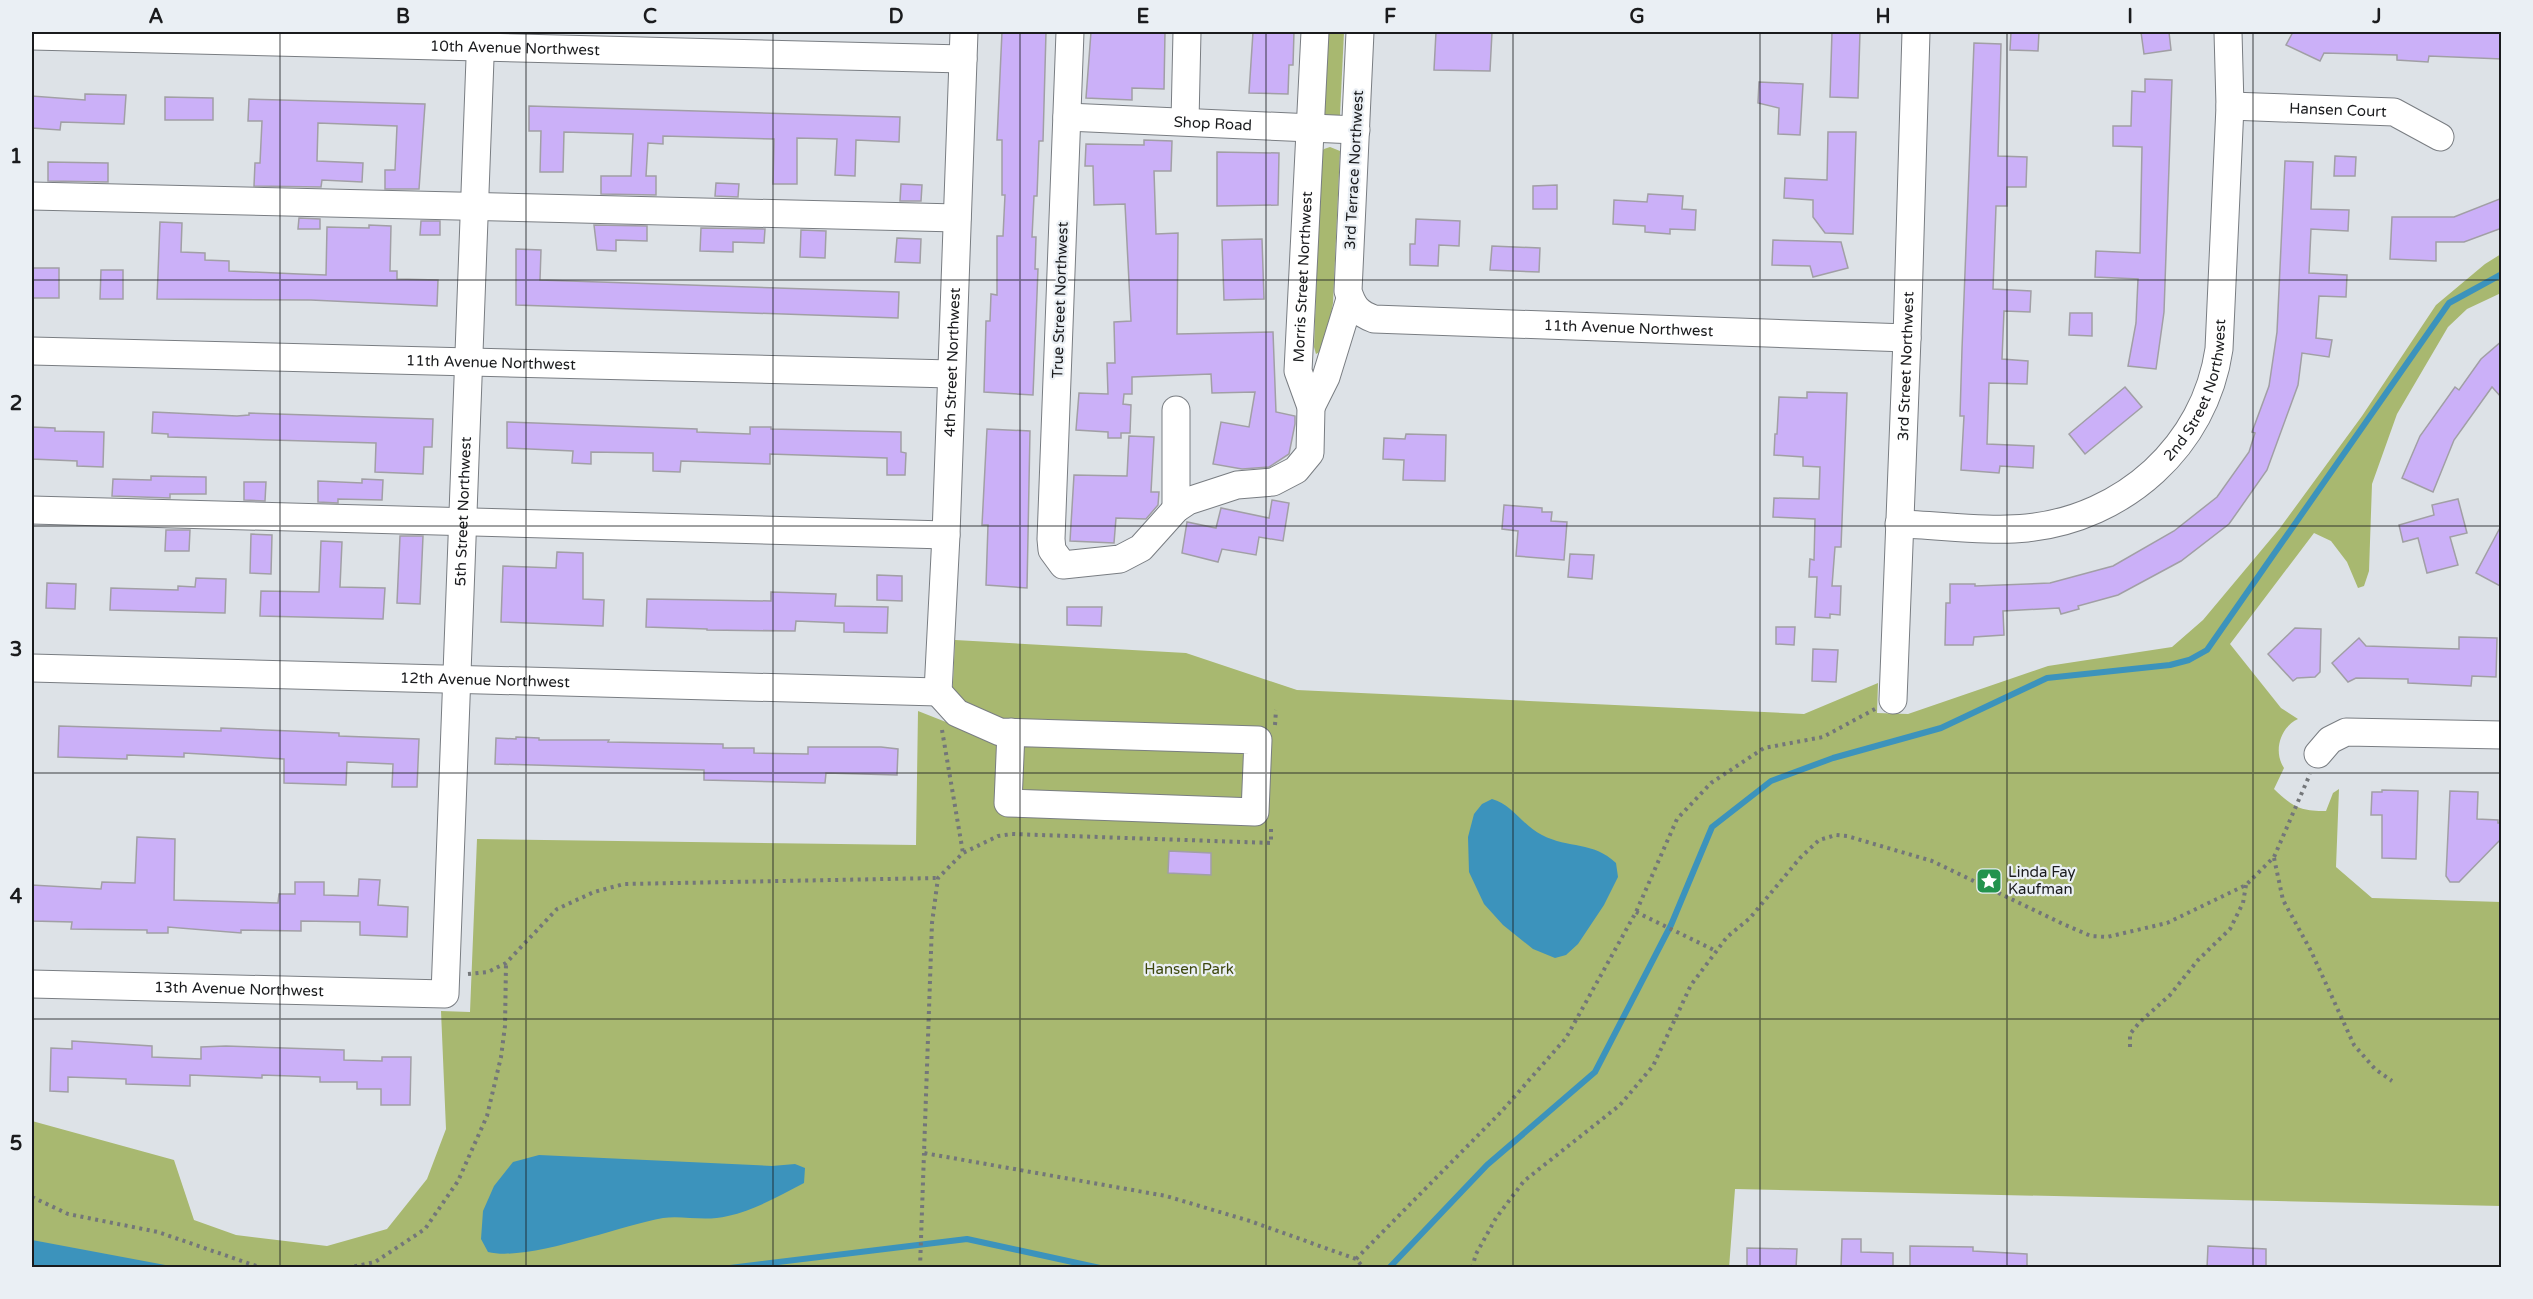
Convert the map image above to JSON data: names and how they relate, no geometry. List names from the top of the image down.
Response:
{
  "streets": {
    "street": [
      "10th Avenue Northwest",
      "Hansen Court",
      "Shop Road",
      "3rd Terrace Northwest",
      "Morris Street Northwest",
      "True Street Northwest",
      "11th Avenue Northwest",
      "4th Street Northwest",
      "3rd Street Northwest",
      "2nd Street Northwest",
      "5th Street Northwest",
      "12th Avenue Northwest",
      "13th Avenue Northwest"
    ]
  },
  "crossings": [
    ["10th Avenue Northwest", "4th Street Northwest"],
    ["10th Avenue Northwest", "5th Street Northwest"],
    ["Hansen Court", "2nd Street Northwest"],
    ["Shop Road", "3rd Terrace Northwest"],
    ["Shop Road", "Morris Street Northwest"],
    ["Shop Road", "True Street Northwest"],
    ["3rd Terrace Northwest", "Morris Street Northwest"],
    ["3rd Terrace Northwest", "11th Avenue Northwest"],
    ["Morris Street Northwest", "True Street Northwest"],
    ["11th Avenue Northwest", "4th Street Northwest"],
    ["11th Avenue Northwest", "3rd Street Northwest"],
    ["11th Avenue Northwest", "5th Street Northwest"],
    ["4th Street Northwest", "12th Avenue Northwest"],
    ["3rd Street Northwest", "2nd Street Northwest"],
    ["5th Street Northwest", "12th Avenue Northwest"],
    ["5th Street Northwest", "13th Avenue Northwest"]
  ],
  "parks": ["Hansen Park"],
  "places": {
    "place": ["Linda Fay Kaufman"]
  },
  "grid": {
    "columns": [
      "A",
      "B",
      "C",
      "D",
      "E",
      "F",
      "G",
      "H",
      "I",
      "J"
    ],
    "rows": [
      "1",
      "2",
      "3",
      "4",
      "5"
    ]
  }
}
